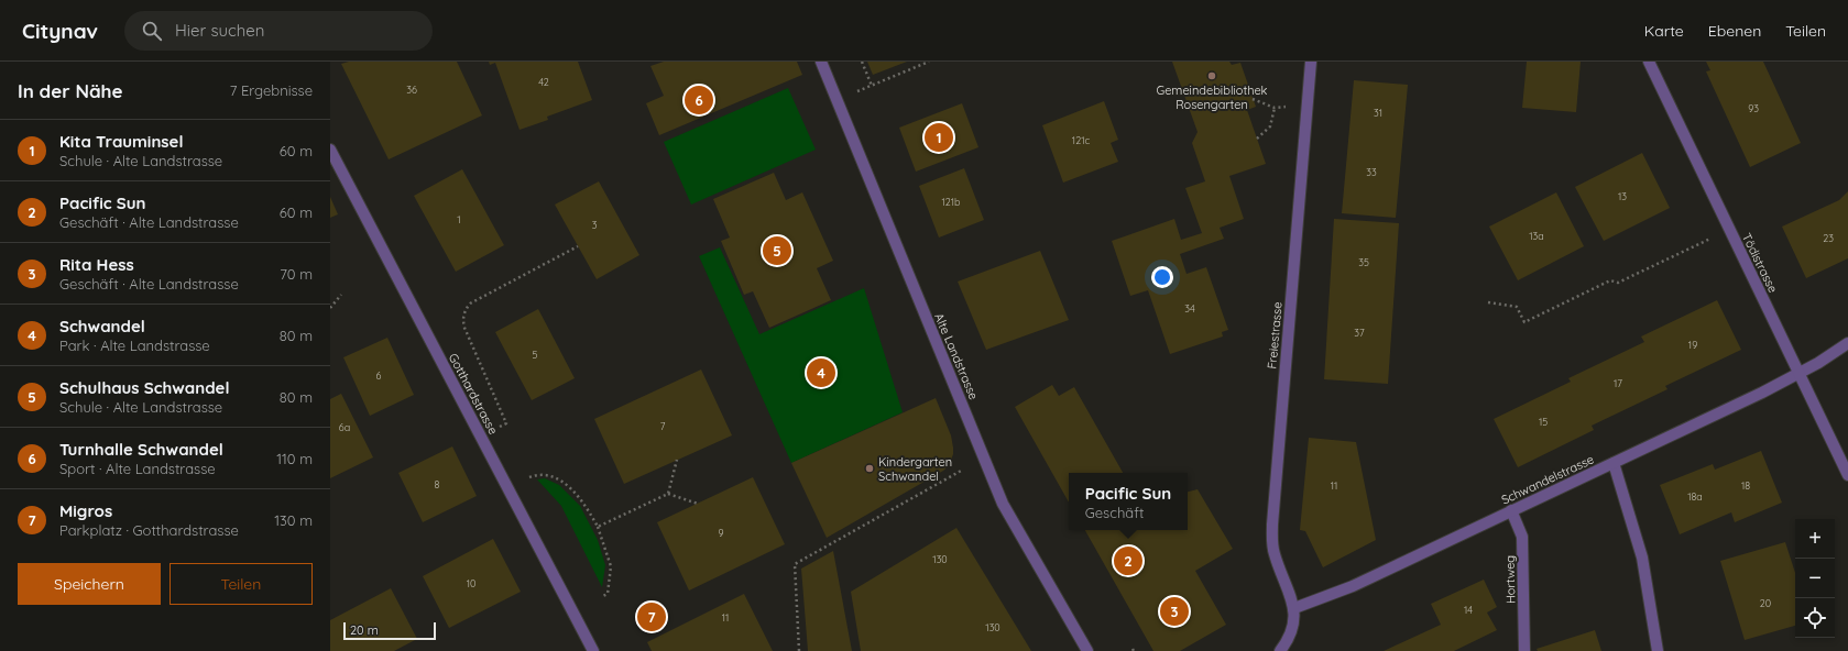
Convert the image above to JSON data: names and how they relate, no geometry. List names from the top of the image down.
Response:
{
  "streets": {
    "street": [
      "Tödistrasse",
      "Freiestrasse",
      "Alte Landstrasse",
      "Gotthardstrasse",
      "Schwandelstrasse",
      "Hortweg"
    ]
  },
  "crossings": [
    ["Tödistrasse", "Schwandelstrasse"],
    ["Freiestrasse", "Schwandelstrasse"],
    ["Schwandelstrasse", "Hortweg"]
  ],
  "places": ["Gemeindebibliothek Rosengarten", "Kindergarten Schwandel"],
  "house_numbers": [
    "42",
    "36",
    "93",
    "31",
    "121c",
    "33",
    "13",
    "121b",
    "1",
    "3",
    "13a",
    "23",
    "35",
    "34",
    "37",
    "19",
    "5",
    "6",
    "17",
    "15",
    "7",
    "6a",
    "8",
    "11",
    "18",
    "18a",
    "9",
    "130",
    "10",
    "20",
    "14",
    "11",
    "130"
  ],
  "scale_bar": "20 m",
  "page": {
    "header": "Citynav",
    "search": "Hier suchen",
    "nav": ["Karte", "Ebenen", "Teilen"],
    "heading": ["In der Nähe", "7 Ergebnisse"],
    "pins": [
      "6",
      "1",
      "5",
      "4",
      "2",
      "3",
      "7"
    ],
    "list": [
      {
        "mark": "1",
        "name": "Kita Trauminsel",
        "note": "Schule · Alte Landstrasse",
        "value": "60 m"
      },
      {
        "mark": "2",
        "name": "Pacific Sun",
        "note": "Geschäft · Alte Landstrasse",
        "value": "60 m"
      },
      {
        "mark": "3",
        "name": "Rita Hess",
        "note": "Geschäft · Alte Landstrasse",
        "value": "70 m"
      },
      {
        "mark": "4",
        "name": "Schwandel",
        "note": "Park · Alte Landstrasse",
        "value": "80 m"
      },
      {
        "mark": "5",
        "name": "Schulhaus Schwandel",
        "note": "Schule · Alte Landstrasse",
        "value": "80 m"
      },
      {
        "mark": "6",
        "name": "Turnhalle Schwandel",
        "note": "Sport · Alte Landstrasse",
        "value": "110 m"
      },
      {
        "mark": "7",
        "name": "Migros",
        "note": "Parkplatz · Gotthardstrasse",
        "value": "130 m"
      }
    ],
    "popup": ["Pacific Sun", "Geschäft"],
    "map_buttons": ["+", "−"],
    "buttons": ["Speichern", "Teilen"],
    "scale": "20 m"
  }
}
